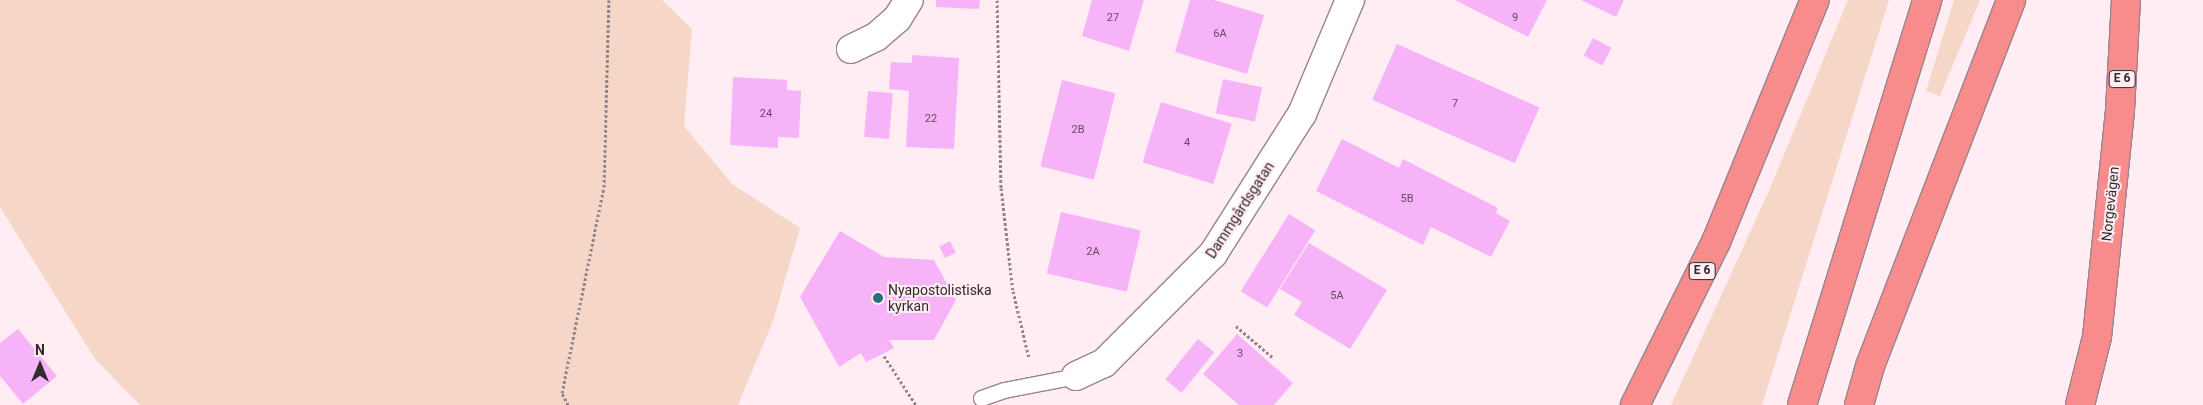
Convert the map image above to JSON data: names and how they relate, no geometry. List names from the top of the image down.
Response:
{
  "streets": {
    "highway": ["E 6", "Norgevägen"],
    "street": ["Dammgårdsgatan"]
  },
  "places": ["Nyapostolistiska kyrkan"],
  "house_numbers": [
    "27",
    "9",
    "6A",
    "7",
    "24",
    "22",
    "2B",
    "4",
    "5B",
    "2A",
    "5A",
    "3"
  ],
  "north": "top"
}
